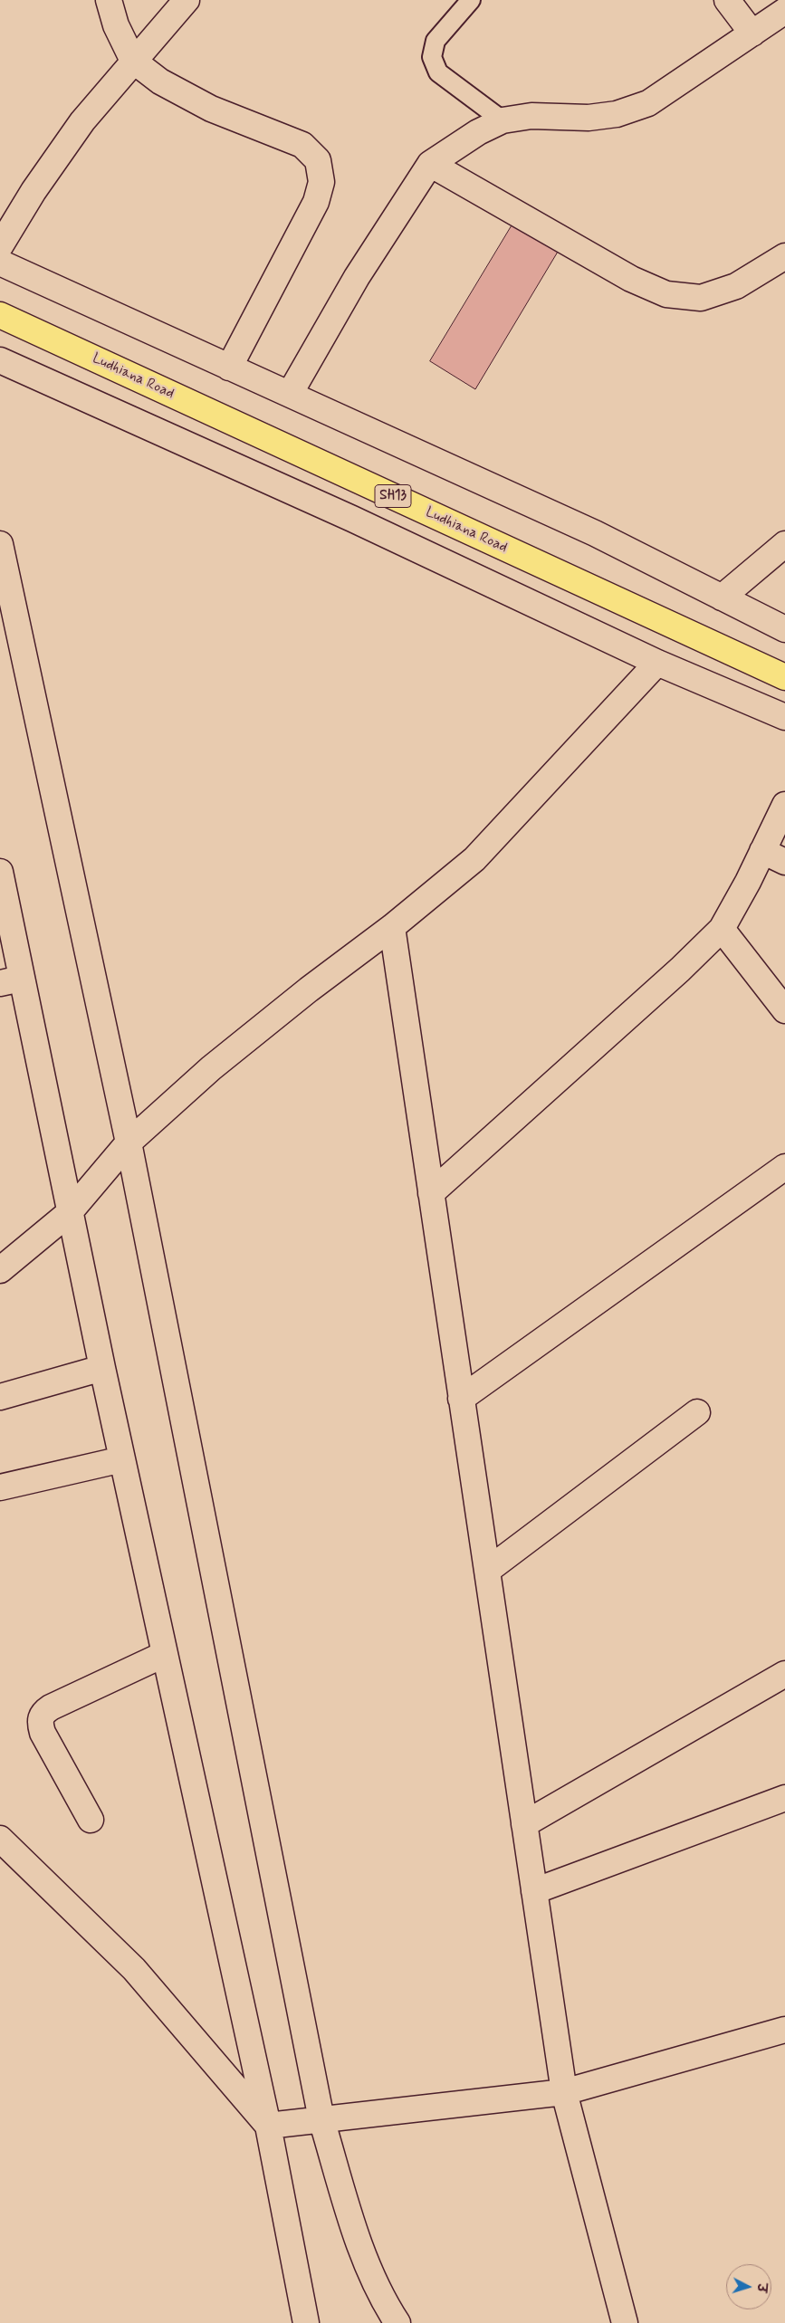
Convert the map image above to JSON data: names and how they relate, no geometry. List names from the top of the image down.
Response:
{
  "streets": {
    "main road": ["Ludhiana Road", "SH13"]
  },
  "north": "right"
}
